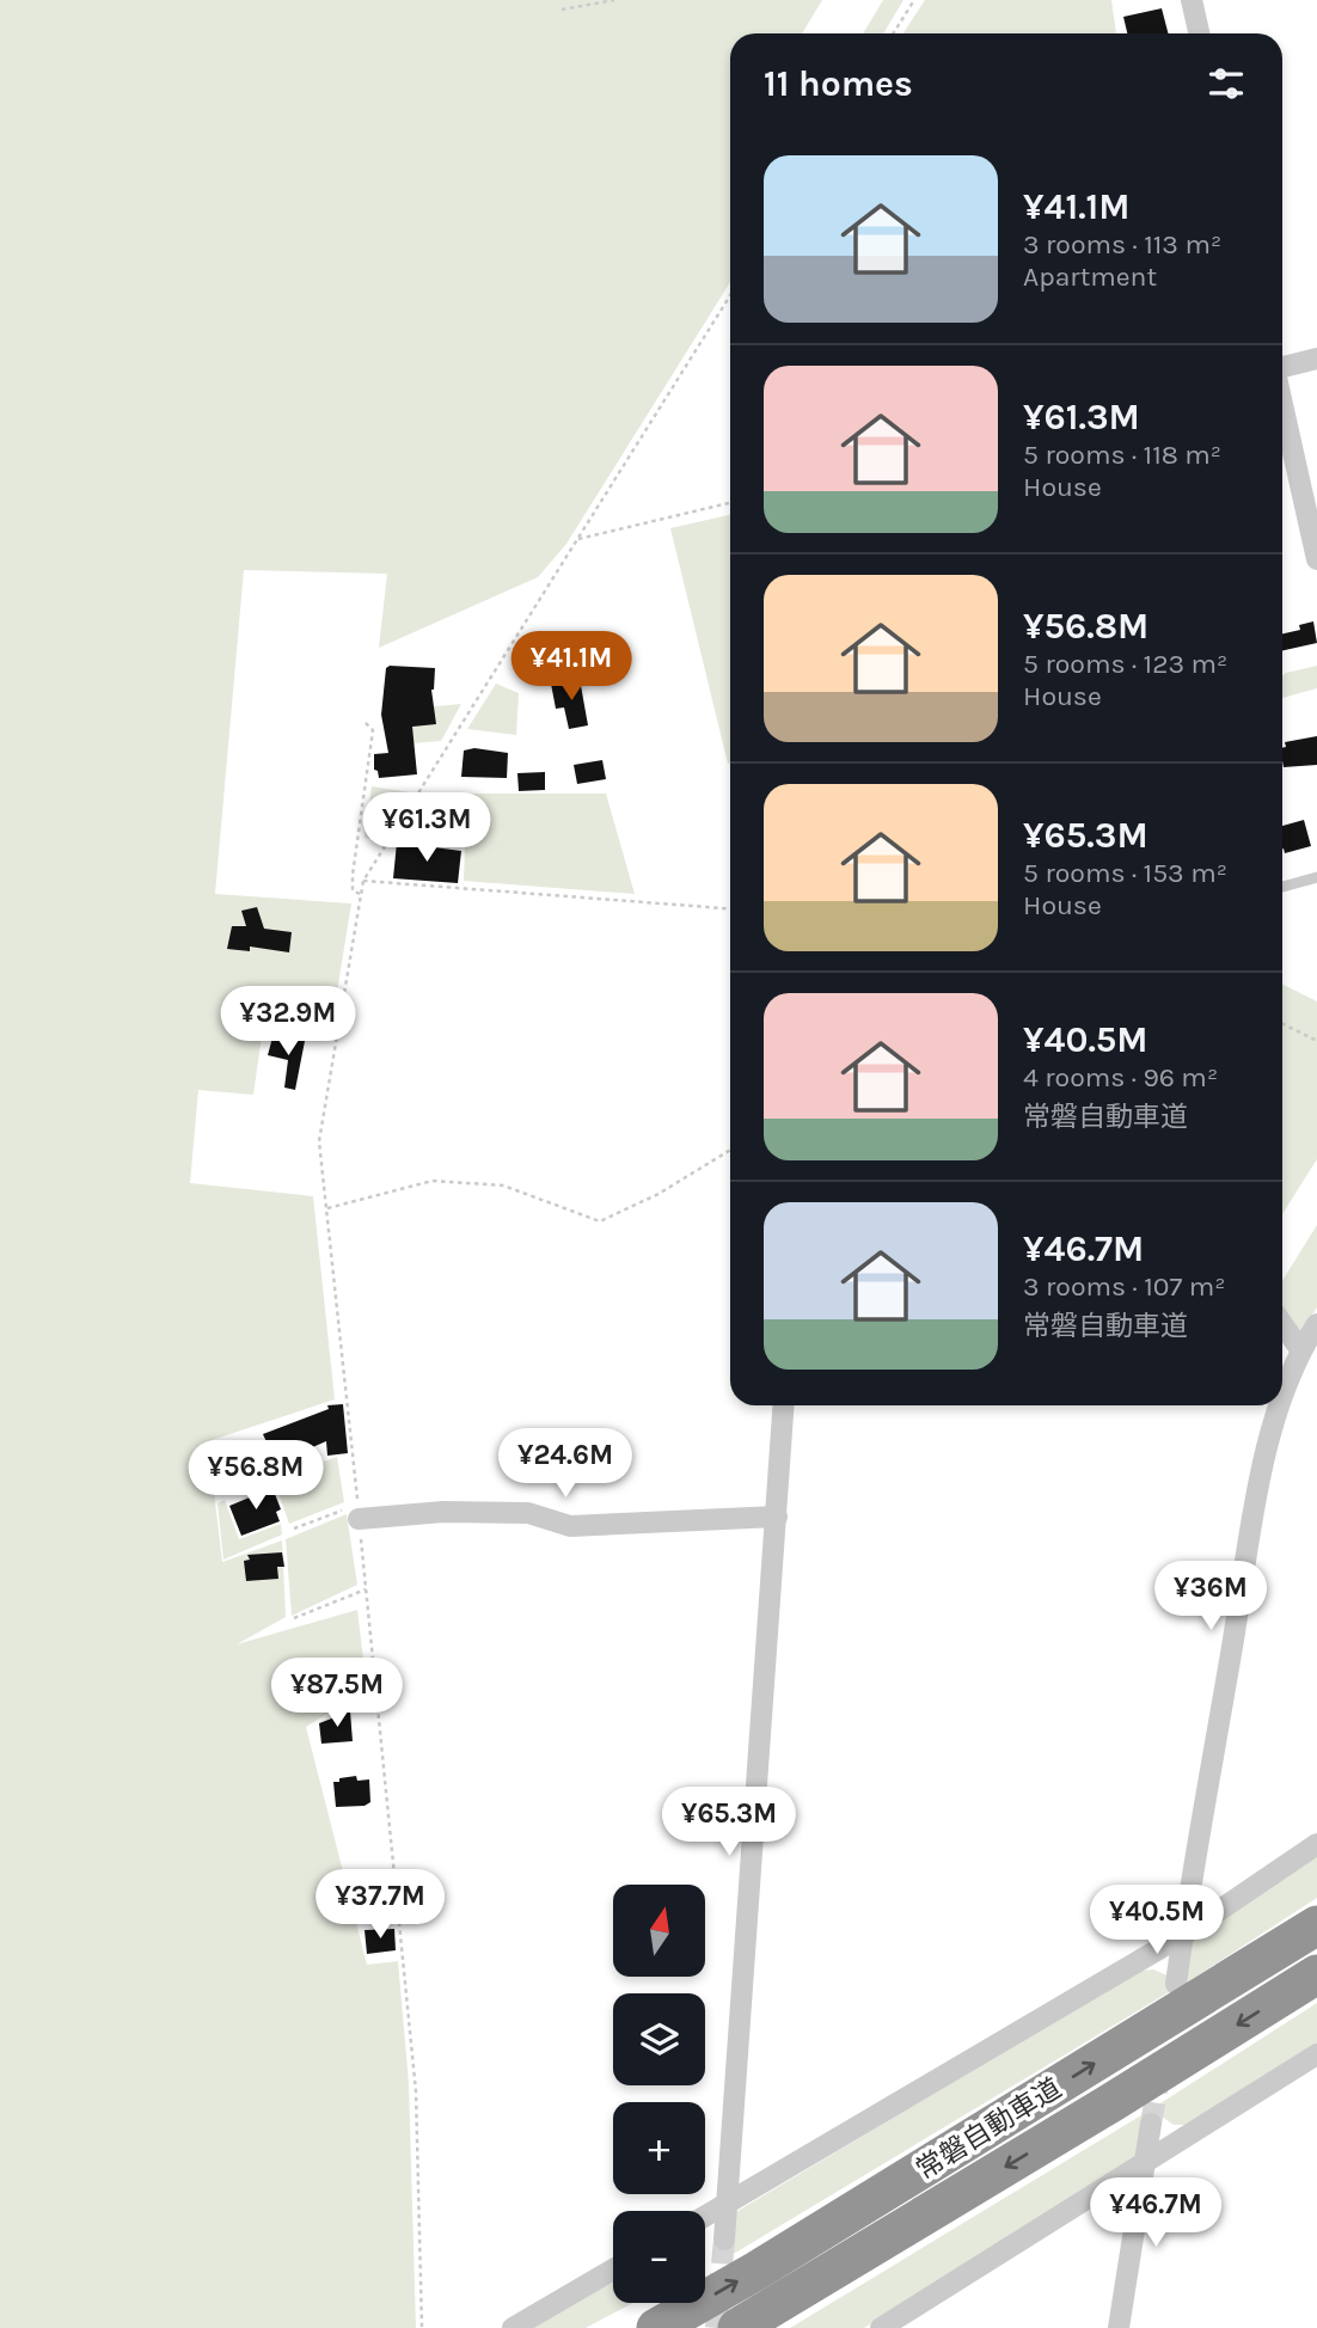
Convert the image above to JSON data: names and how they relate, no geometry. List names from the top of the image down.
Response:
{
  "streets": {
    "highway": ["常磐自動車道"]
  },
  "north": "top",
  "page": {
    "heading": "11 homes",
    "list": [
      {
        "name": "¥41.1M",
        "note": "3 rooms · 113 m² · Apartment"
      },
      {
        "name": "¥61.3M",
        "note": "5 rooms · 118 m² · House"
      },
      {
        "name": "¥56.8M",
        "note": "5 rooms · 123 m² · House"
      },
      {
        "name": "¥65.3M",
        "note": "5 rooms · 153 m² · House"
      },
      {
        "name": "¥40.5M",
        "note": "4 rooms · 96 m² · 常磐自動車道"
      },
      {
        "name": "¥46.7M",
        "note": "3 rooms · 107 m² · 常磐自動車道"
      }
    ],
    "price": [
      "¥41.1M",
      "¥61.3M",
      "¥32.9M",
      "¥24.6M",
      "¥56.8M",
      "¥36M",
      "¥87.5M",
      "¥65.3M",
      "¥37.7M",
      "¥40.5M",
      "¥46.7M"
    ],
    "map_buttons": ["+", "−"]
  }
}
